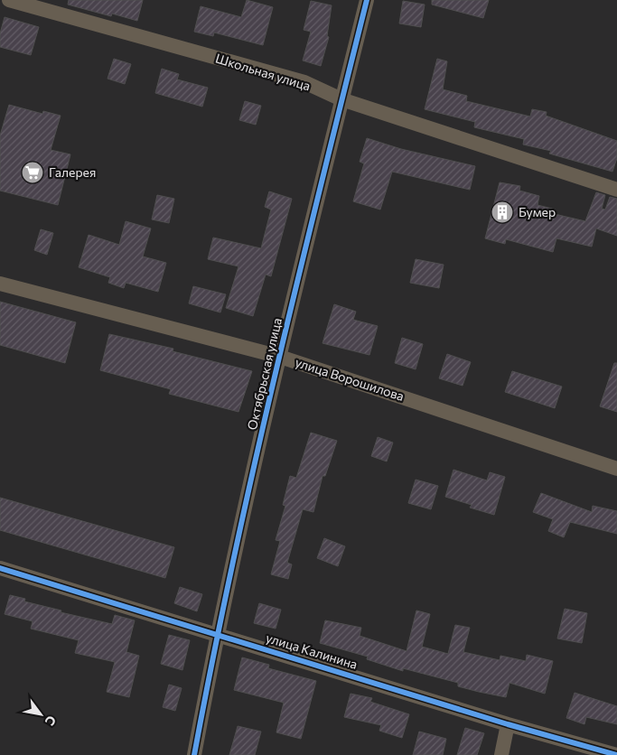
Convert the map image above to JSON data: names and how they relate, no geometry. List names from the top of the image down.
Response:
{
  "streets": {
    "street": [
      "Школьная улица",
      "Октябрьская улица",
      "улица Ворошилова",
      "улица Калинина"
    ]
  },
  "crossings": [
    ["Школьная улица", "Октябрьская улица"],
    ["Октябрьская улица", "улица Ворошилова"],
    ["Октябрьская улица", "улица Калинина"]
  ],
  "places": {
    "supermarket": ["Галерея"],
    "building": ["Бумер"]
  },
  "north": "bottom right"
}
